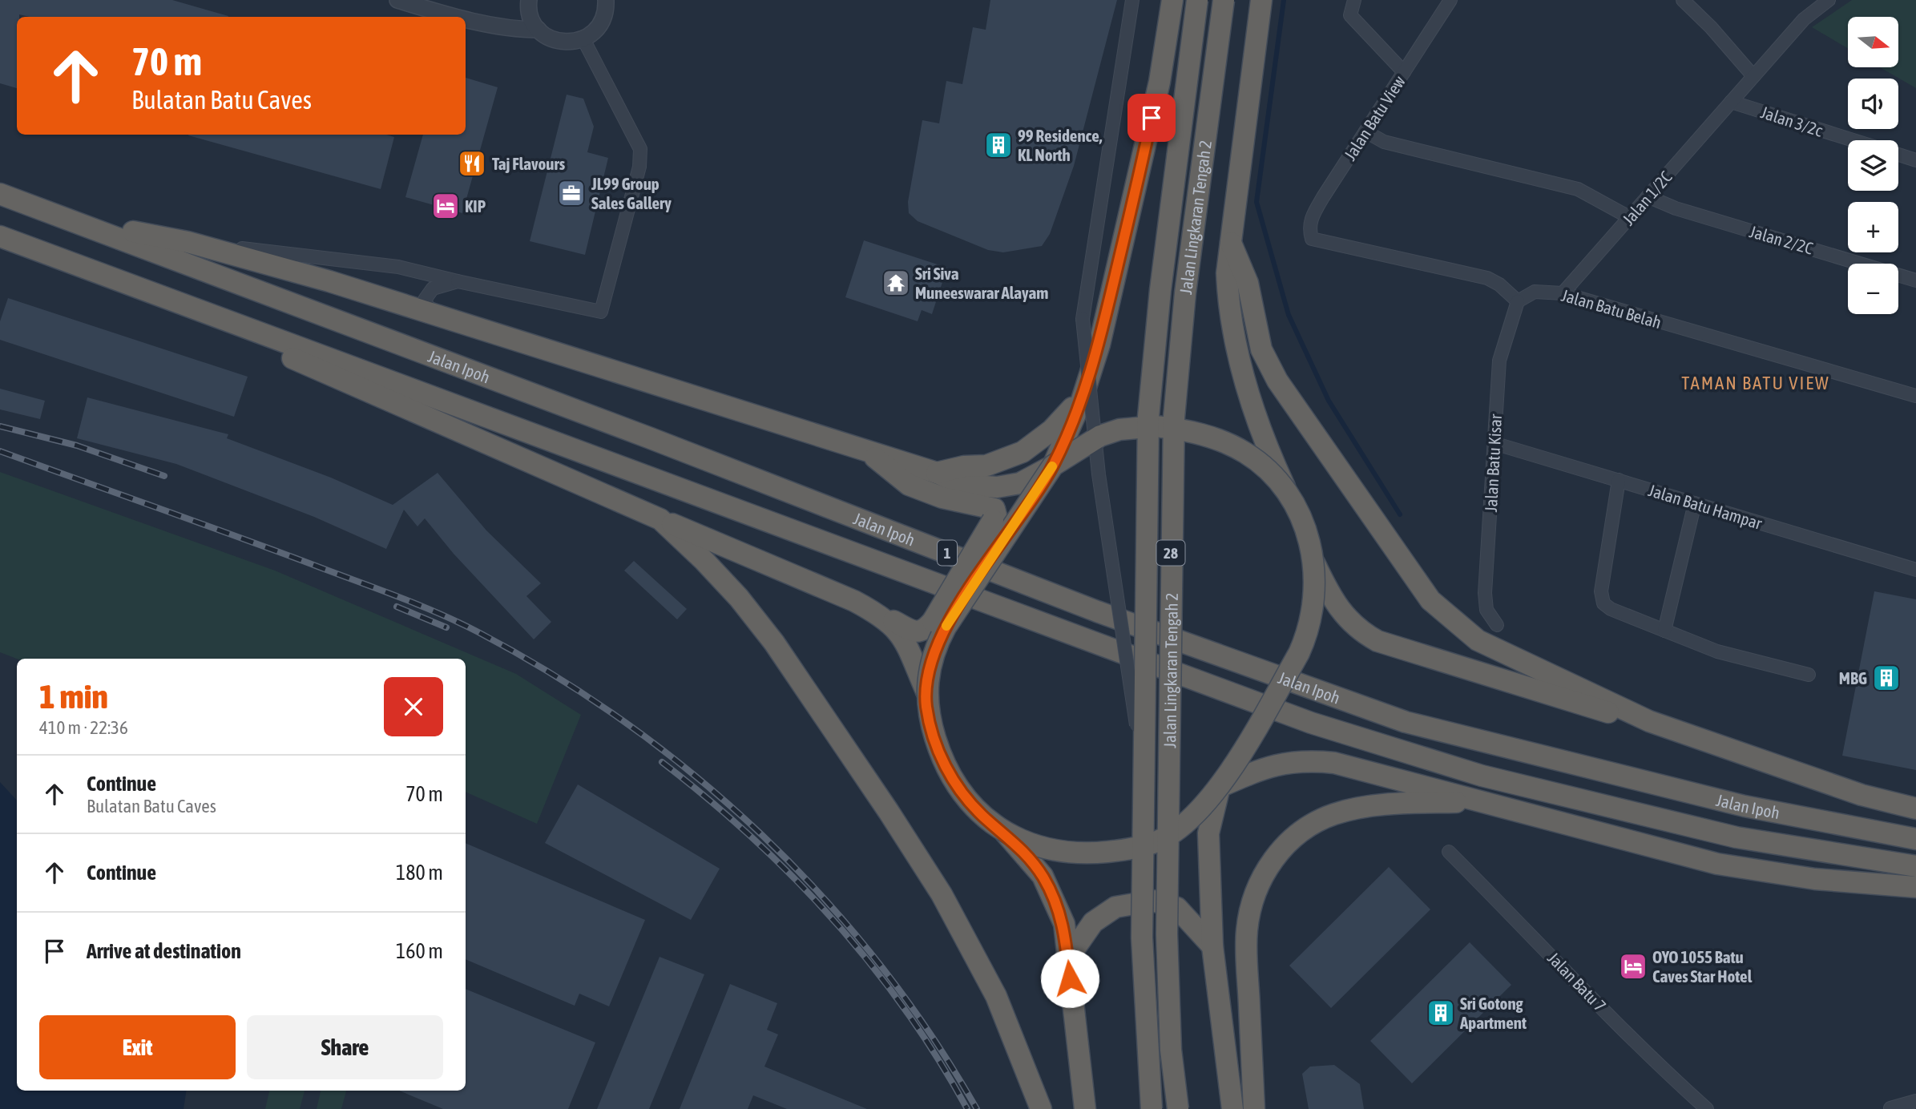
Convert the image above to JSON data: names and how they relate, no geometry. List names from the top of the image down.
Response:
{
  "streets": {
    "highway": [
      "Jalan Lingkaran Tengah 2",
      "Jalan Ipoh",
      "1",
      "28"
    ],
    "street": [
      "Jalan Batu View",
      "Jalan 3/2c",
      "Jalan 1/2C",
      "Jalan 2/2C",
      "Jalan Batu Belah",
      "Jalan Batu Kisar",
      "Jalan Batu Hampar",
      "Jalan Batu 7"
    ]
  },
  "crossings": [
    ["Jalan Batu View", "Jalan Batu Belah"],
    ["Jalan Batu View", "Jalan Batu Kisar"],
    ["Jalan 3/2c", "Jalan 1/2C"],
    ["Jalan 1/2C", "Jalan 2/2C"],
    ["Jalan 1/2C", "Jalan Batu Belah"],
    ["Jalan Batu Belah", "Jalan Batu Kisar"],
    ["Jalan Batu Kisar", "Jalan Batu Hampar"]
  ],
  "districts": ["TAMAN BATU VIEW"],
  "places": {
    "building": ["99 Residence, KL North", "MBG", "Sri Gotong Apartment"],
    "restaurant": ["Taj Flavours"],
    "office": ["JL99 Group Sales Gallery"],
    "hotel": ["KIP", "OYO 1055 Batu Caves Star Hotel"],
    "temple": ["Sri Siva Muneeswarar Alayam"]
  },
  "north": "right",
  "page": {
    "map_buttons": ["+", "−"],
    "turn": ["70 m", "Bulatan Batu Caves"],
    "heading": ["1 min", "410 m · 22:36"],
    "list": [
      {
        "name": "Continue",
        "note": "Bulatan Batu Caves",
        "value": "70 m"
      },
      {
        "name": "Continue",
        "value": "180 m"
      },
      {
        "name": "Arrive at destination",
        "value": "160 m"
      }
    ],
    "buttons": ["Exit", "Share"]
  }
}
